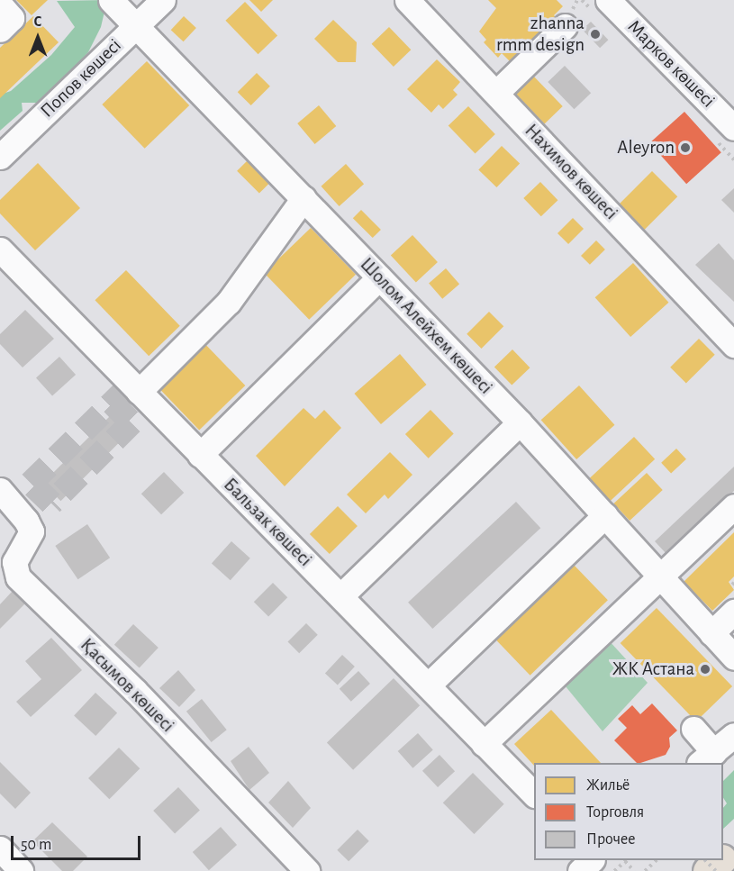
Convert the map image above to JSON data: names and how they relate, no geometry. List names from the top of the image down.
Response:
{
  "streets": {
    "street": [
      "Марков көшесі",
      "Попов көшесі",
      "Нахимов көшесі",
      "Шолом Алейхем көшесі",
      "Бальзак көшесі",
      "Қасымов көшесі"
    ]
  },
  "crossings": [
    ["Попов көшесі", "Шолом Алейхем көшесі"]
  ],
  "places": ["zhanna rmm design", "Aleyron", "ЖК Астана"],
  "legend": ["Жильё", "Торговля", "Прочее"],
  "scale_bar": "50 m",
  "north": "top"
}
